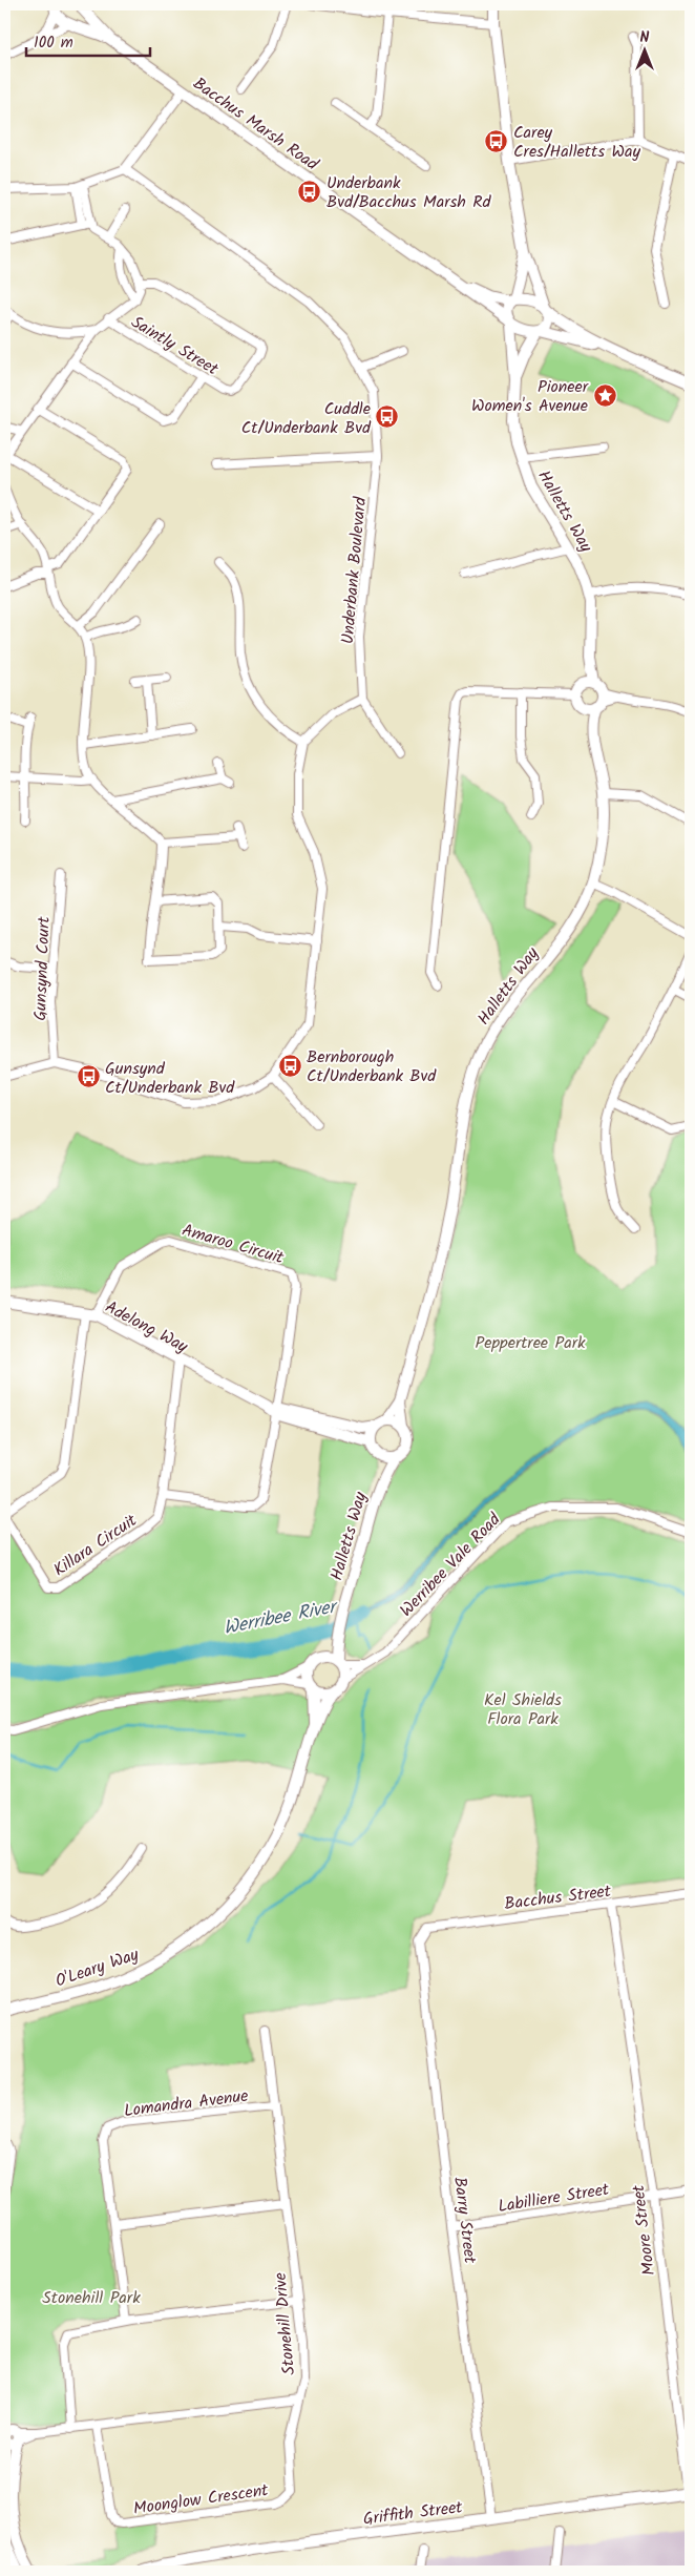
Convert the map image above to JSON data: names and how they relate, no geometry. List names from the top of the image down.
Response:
{
  "streets": {
    "street": [
      "Bacchus Marsh Road",
      "Saintly Street",
      "Halletts Way",
      "Underbank Boulevard",
      "Gunsynd Court",
      "Amaroo Circuit",
      "Adelong Way",
      "Killara Circuit",
      "Werribee Vale Road",
      "Bacchus Street",
      "O'Leary Way",
      "Lomandra Avenue",
      "Labilliere Street",
      "Barry Street",
      "Moore Street",
      "Stonehill Drive",
      "Moonglow Crescent",
      "Griffith Street"
    ]
  },
  "crossings": [
    ["Bacchus Marsh Road", "Halletts Way"],
    ["Halletts Way", "Adelong Way"],
    ["Halletts Way", "Werribee Vale Road"],
    ["Halletts Way", "O'Leary Way"],
    ["Amaroo Circuit", "Adelong Way"],
    ["Adelong Way", "Killara Circuit"],
    ["Werribee Vale Road", "O'Leary Way"],
    ["Bacchus Street", "Barry Street"],
    ["Bacchus Street", "Moore Street"],
    ["Lomandra Avenue", "Stonehill Drive"],
    ["Labilliere Street", "Barry Street"],
    ["Labilliere Street", "Moore Street"],
    ["Barry Street", "Griffith Street"],
    ["Moore Street", "Griffith Street"],
    ["Stonehill Drive", "Moonglow Crescent"]
  ],
  "water": ["Werribee River"],
  "parks": ["Peppertree Park", "Kel Shields Flora Park", "Stonehill Park"],
  "places": {
    "bus stop": [
      "Carey Cres/Halletts Way",
      "Underbank Bvd/Bacchus Marsh Rd",
      "Cuddle Ct/Underbank Bvd",
      "Bernborough Ct/Underbank Bvd",
      "Gunsynd Ct/Underbank Bvd"
    ],
    "place": ["Pioneer Women's Avenue"]
  },
  "scale_bar": "100 m",
  "north": "top"
}
